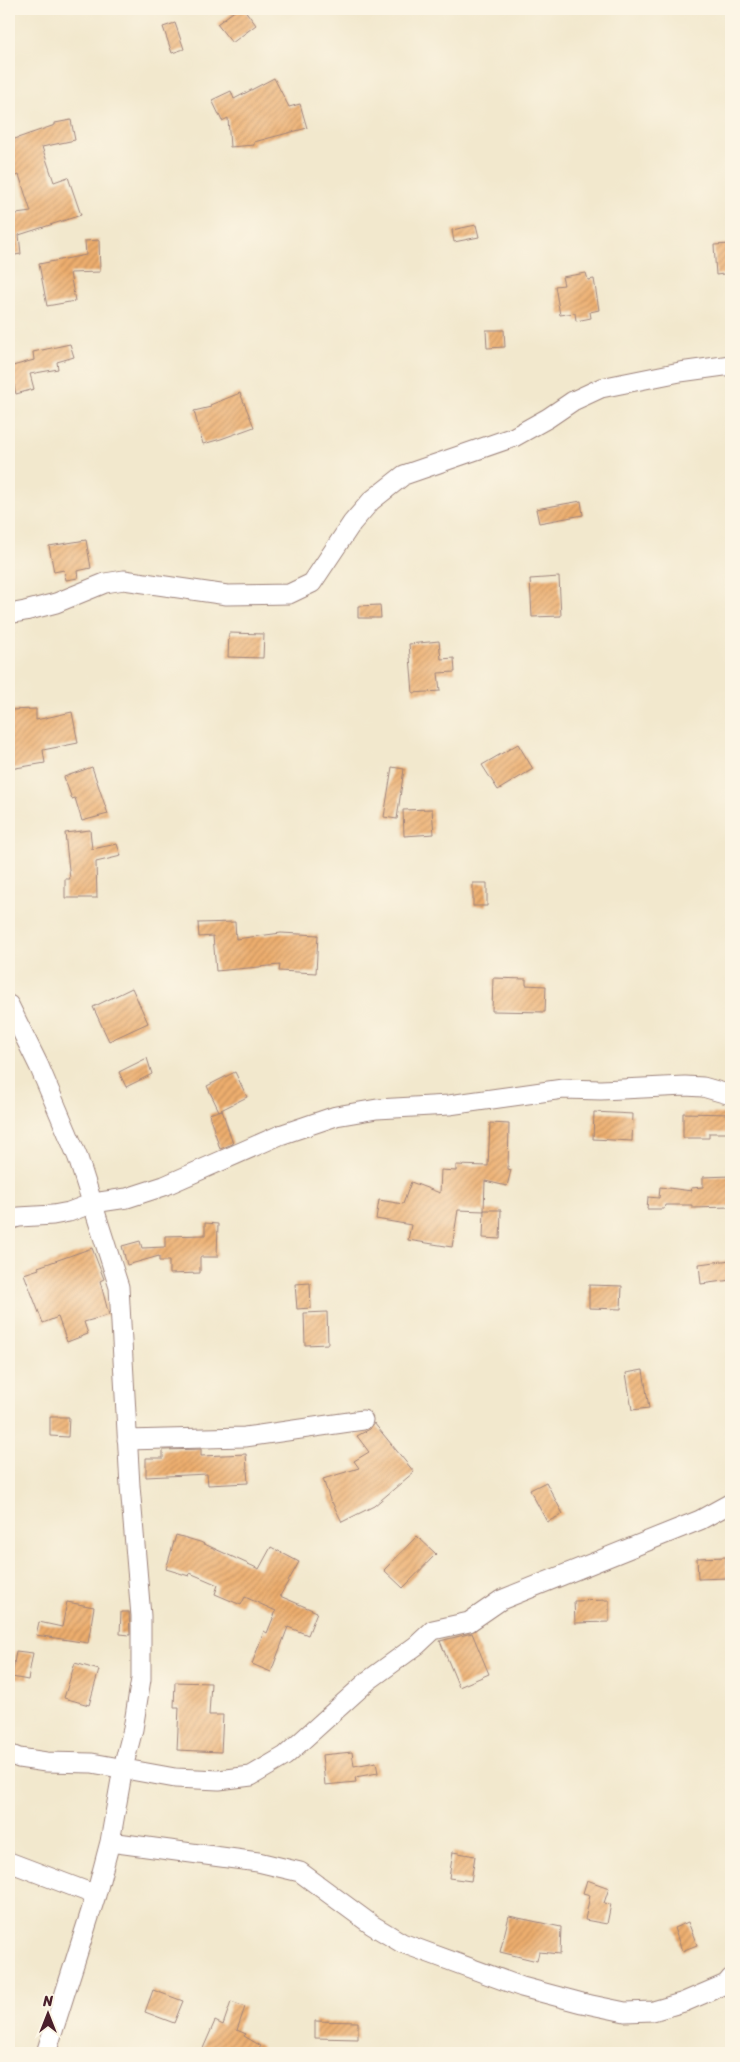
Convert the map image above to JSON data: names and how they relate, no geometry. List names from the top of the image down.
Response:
{
  "north": "top"
}
